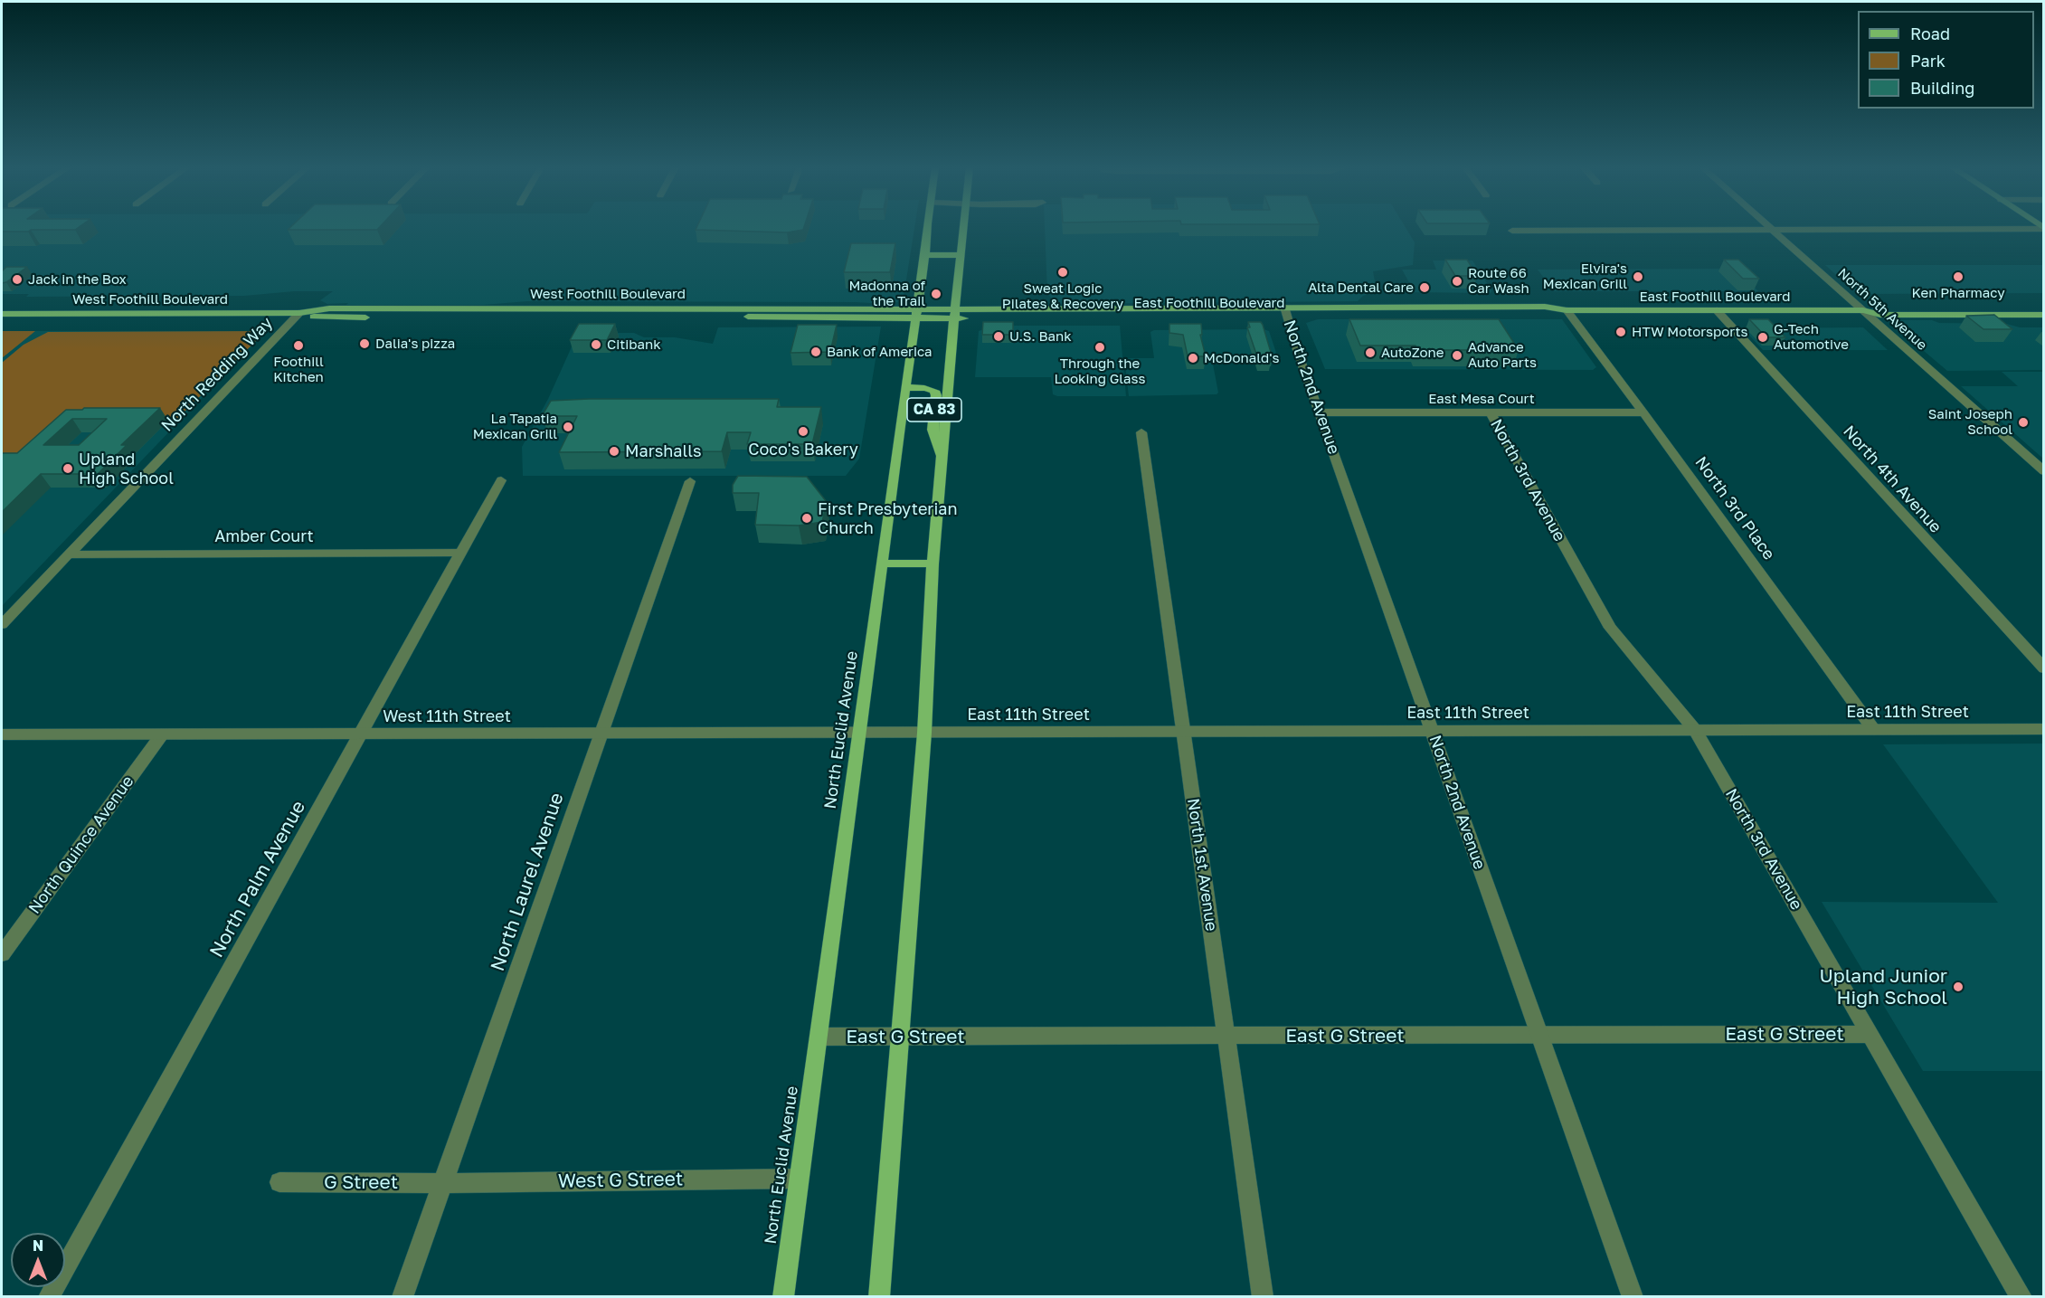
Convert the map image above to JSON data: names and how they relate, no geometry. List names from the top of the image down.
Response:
{
  "streets": {
    "main road": [
      "West Foothill Boulevard",
      "East Foothill Boulevard",
      "CA 83",
      "North Euclid Avenue"
    ],
    "street": [
      "North 5th Avenue",
      "North Redding Way",
      "North 2nd Avenue",
      "East Mesa Court",
      "North 4th Avenue",
      "North 3rd Avenue",
      "North 3rd Place",
      "Amber Court",
      "East 11th Street",
      "West 11th Street",
      "North Quince Avenue",
      "North 1st Avenue",
      "North Palm Avenue",
      "North Laurel Avenue",
      "East G Street",
      "West G Street",
      "G Street"
    ]
  },
  "crossings": [
    ["West Foothill Boulevard", "East Foothill Boulevard"],
    ["West Foothill Boulevard", "North Redding Way"],
    ["West Foothill Boulevard", "North Euclid Avenue"],
    ["East Foothill Boulevard", "North 5th Avenue"],
    ["East Foothill Boulevard", "North 2nd Avenue"],
    ["East Foothill Boulevard", "North 4th Avenue"],
    ["East Foothill Boulevard", "North 3rd Place"],
    ["East Foothill Boulevard", "North Euclid Avenue"],
    ["North Redding Way", "Amber Court"],
    ["North 2nd Avenue", "East Mesa Court"],
    ["North 2nd Avenue", "East 11th Street"],
    ["North 2nd Avenue", "East G Street"],
    ["East Mesa Court", "North 3rd Avenue"],
    ["East Mesa Court", "North 3rd Place"],
    ["CA 83", "North Euclid Avenue"],
    ["North 3rd Avenue", "East 11th Street"],
    ["North 3rd Avenue", "East G Street"],
    ["North 3rd Place", "East 11th Street"],
    ["Amber Court", "North Palm Avenue"],
    ["East 11th Street", "West 11th Street"],
    ["East 11th Street", "North 1st Avenue"],
    ["West 11th Street", "North Euclid Avenue"],
    ["West 11th Street", "North Quince Avenue"],
    ["West 11th Street", "North Palm Avenue"],
    ["West 11th Street", "North Laurel Avenue"],
    ["North Euclid Avenue", "East G Street"],
    ["North Euclid Avenue", "West G Street"],
    ["North 1st Avenue", "East G Street"],
    ["North Laurel Avenue", "West G Street"],
    ["North Laurel Avenue", "G Street"],
    ["West G Street", "G Street"]
  ],
  "places": [
    "Sweat Logic Pilates & Recovery",
    "Elvira's Mexican Grill",
    "Ken Pharmacy",
    "Jack in the Box",
    "Route 66 Car Wash",
    "Alta Dental Care",
    "Madonna of the Trail",
    "HTW Motorsports",
    "U.S. Bank",
    "G-Tech Automotive",
    "Dalia's pizza",
    "Citibank",
    "Foothill Kitchen",
    "Through the Looking Glass",
    "Bank of America",
    "AutoZone",
    "Advance Auto Parts",
    "McDonald's",
    "Saint Joseph School",
    "La Tapatia Mexican Grill",
    "Coco's Bakery",
    "Marshalls",
    "Upland High School",
    "First Presbyterian Church",
    "Upland Junior High School"
  ],
  "legend": ["Road", "Park", "Building"],
  "north": "top"
}
